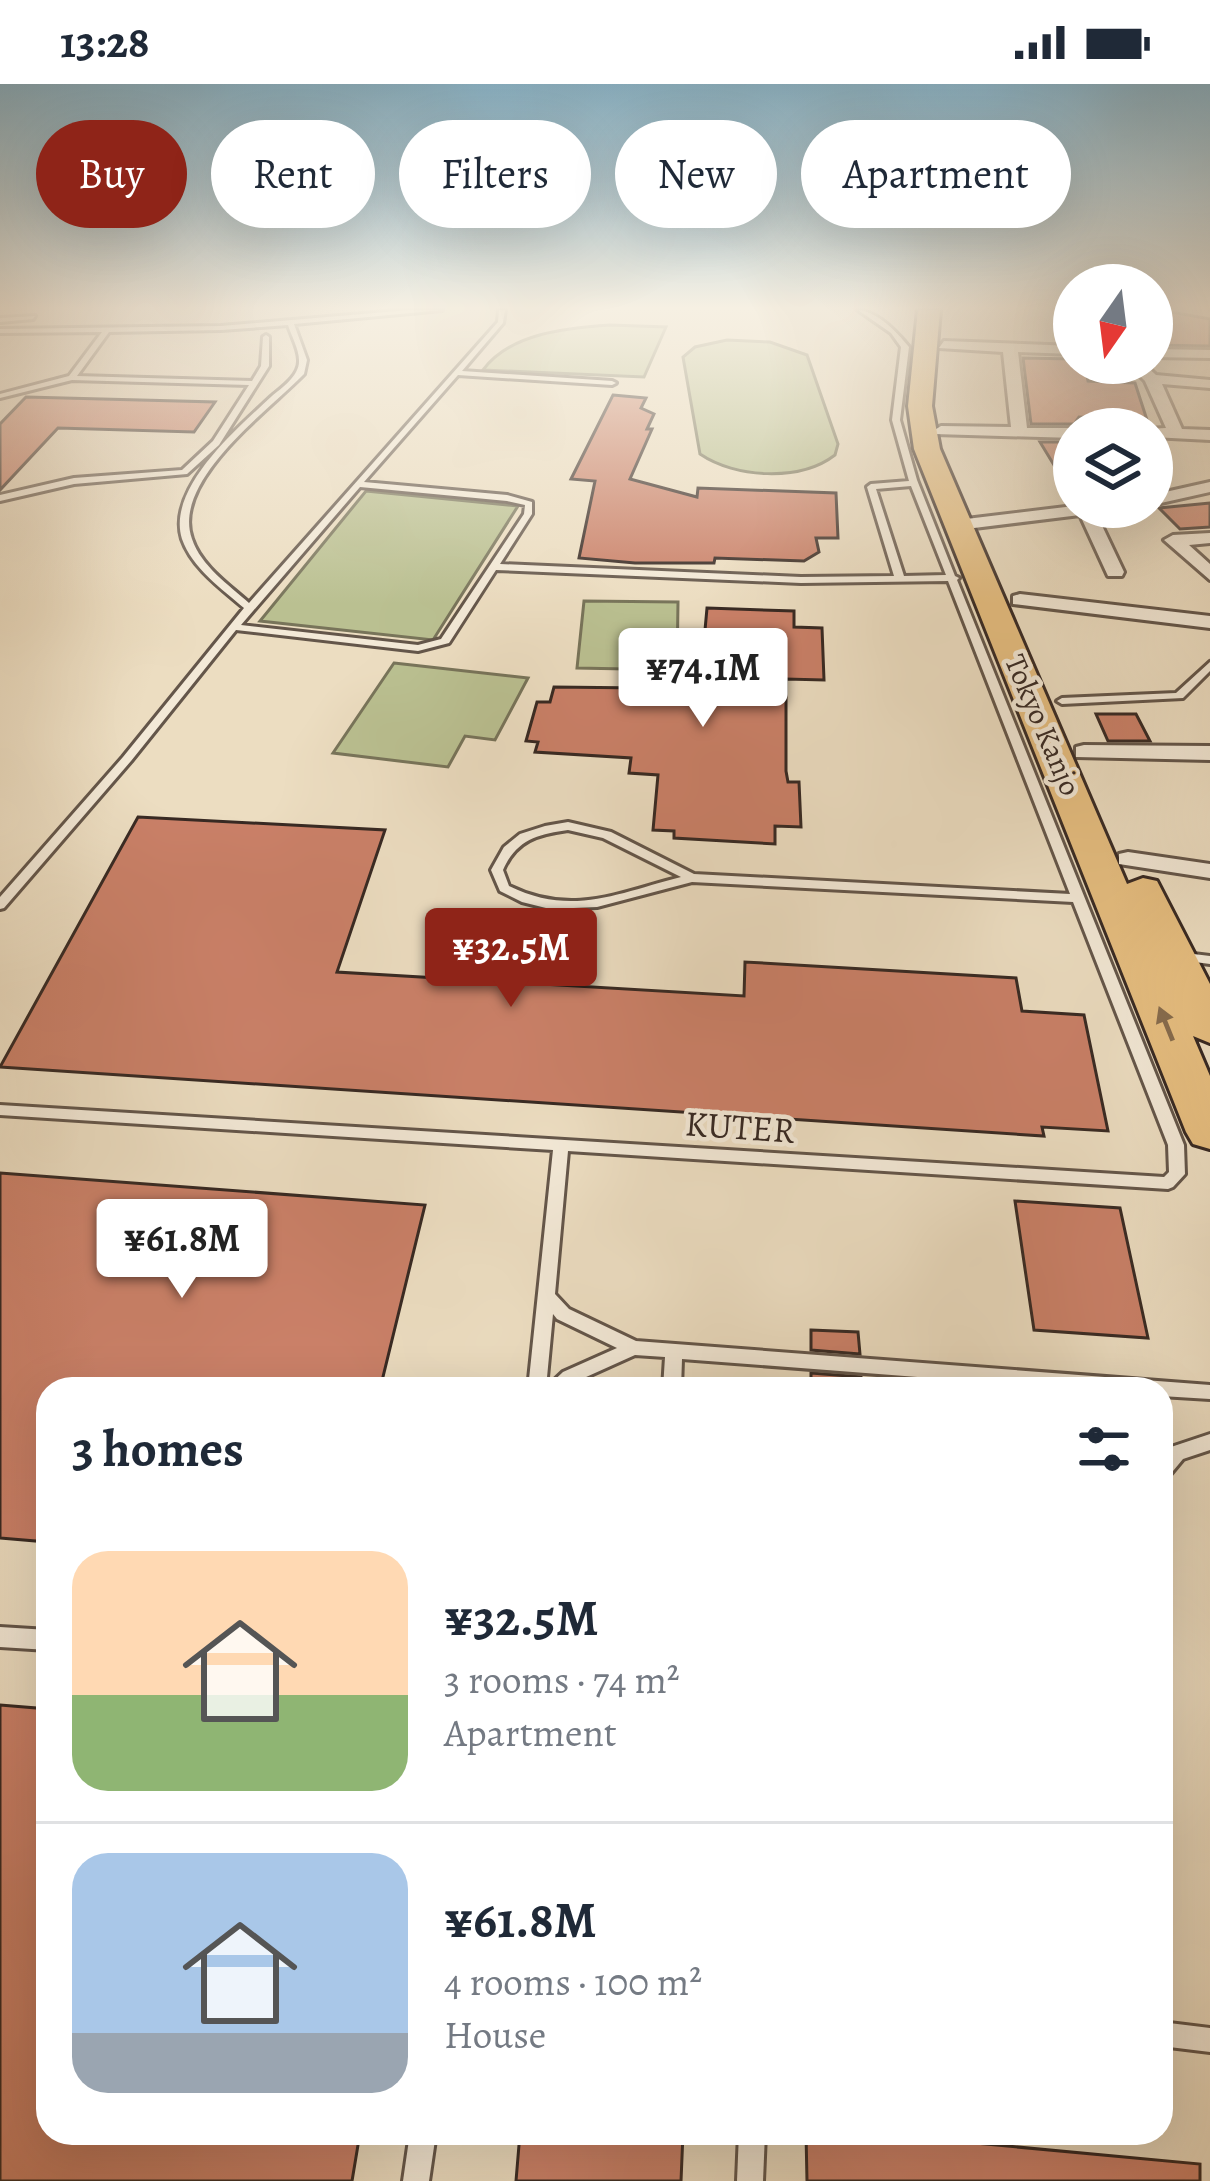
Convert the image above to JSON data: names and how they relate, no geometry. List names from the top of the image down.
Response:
{
  "streets": {
    "highway": ["Tokyo Kanjo"],
    "lane": ["KUTER"]
  },
  "north": "bottom",
  "page": {
    "status": "13:28",
    "chip": [
      "Buy",
      "Rent",
      "Filters",
      "New",
      "Apartment"
    ],
    "price": ["¥74.1M", "¥32.5M", "¥61.8M"],
    "heading": "3 homes",
    "list": [
      {
        "name": "¥32.5M",
        "note": "3 rooms · 74 m² · Apartment"
      },
      {
        "name": "¥61.8M",
        "note": "4 rooms · 100 m² · House"
      }
    ]
  }
}
